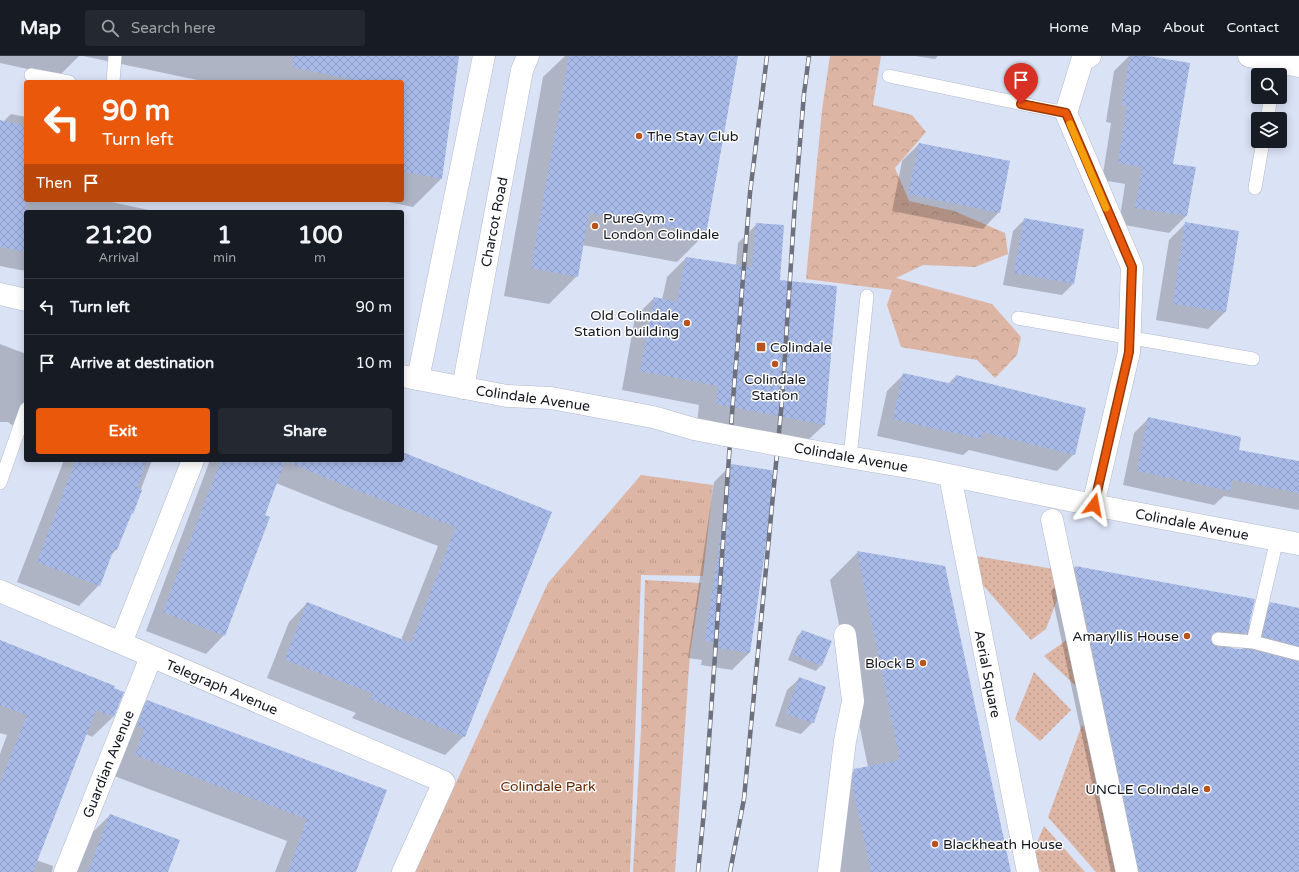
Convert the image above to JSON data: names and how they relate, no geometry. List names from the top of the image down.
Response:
{
  "streets": {
    "street": [
      "Charcot Road",
      "Colindale Avenue",
      "Aerial Square",
      "Telegraph Avenue",
      "Guardian Avenue"
    ]
  },
  "crossings": [
    ["Charcot Road", "Colindale Avenue"],
    ["Colindale Avenue", "Aerial Square"],
    ["Telegraph Avenue", "Guardian Avenue"]
  ],
  "parks": ["Colindale Park"],
  "places": {
    "other": [
      "The Stay Club",
      "PureGym - London Colindale",
      "Old Colindale Station building",
      "Colindale Station",
      "Amaryllis House",
      "Block B",
      "UNCLE Colindale",
      "Blackheath House"
    ],
    "transit": ["Colindale"]
  },
  "page": {
    "header": "Map",
    "search": "Search here",
    "nav": [
      "Home",
      "Map",
      "About",
      "Contact"
    ],
    "turn": ["90 m", "Turn left"],
    "then": "Then",
    "eta": [
      "21:20",
      "Arrival",
      "1",
      "min",
      "100",
      "m"
    ],
    "list": [
      {
        "name": "Turn left",
        "value": "90 m"
      },
      {
        "name": "Arrive at destination",
        "value": "10 m"
      }
    ],
    "buttons": ["Exit", "Share"]
  }
}
